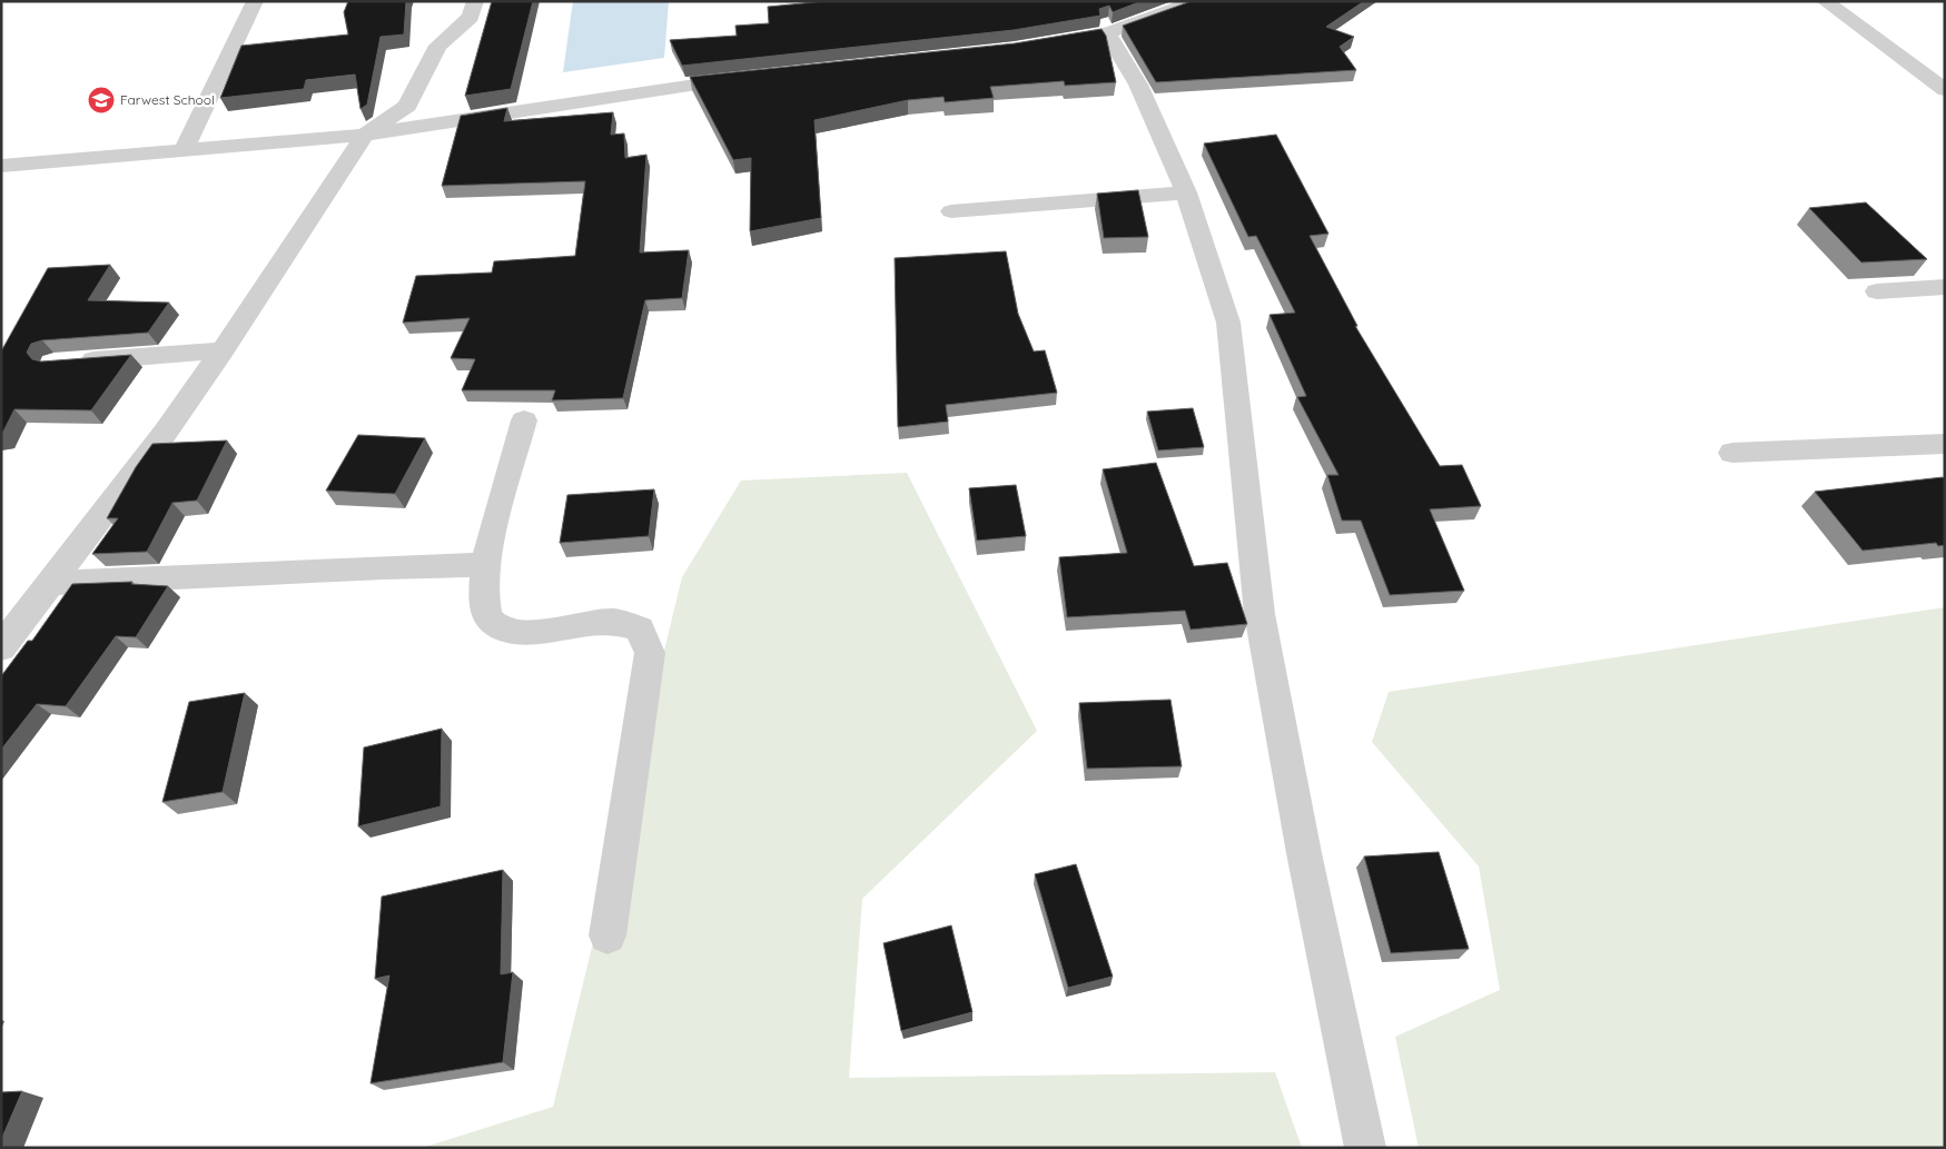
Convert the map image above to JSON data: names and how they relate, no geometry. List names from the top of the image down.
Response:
{
  "places": {
    "school or university": ["Farwest School"]
  }
}
